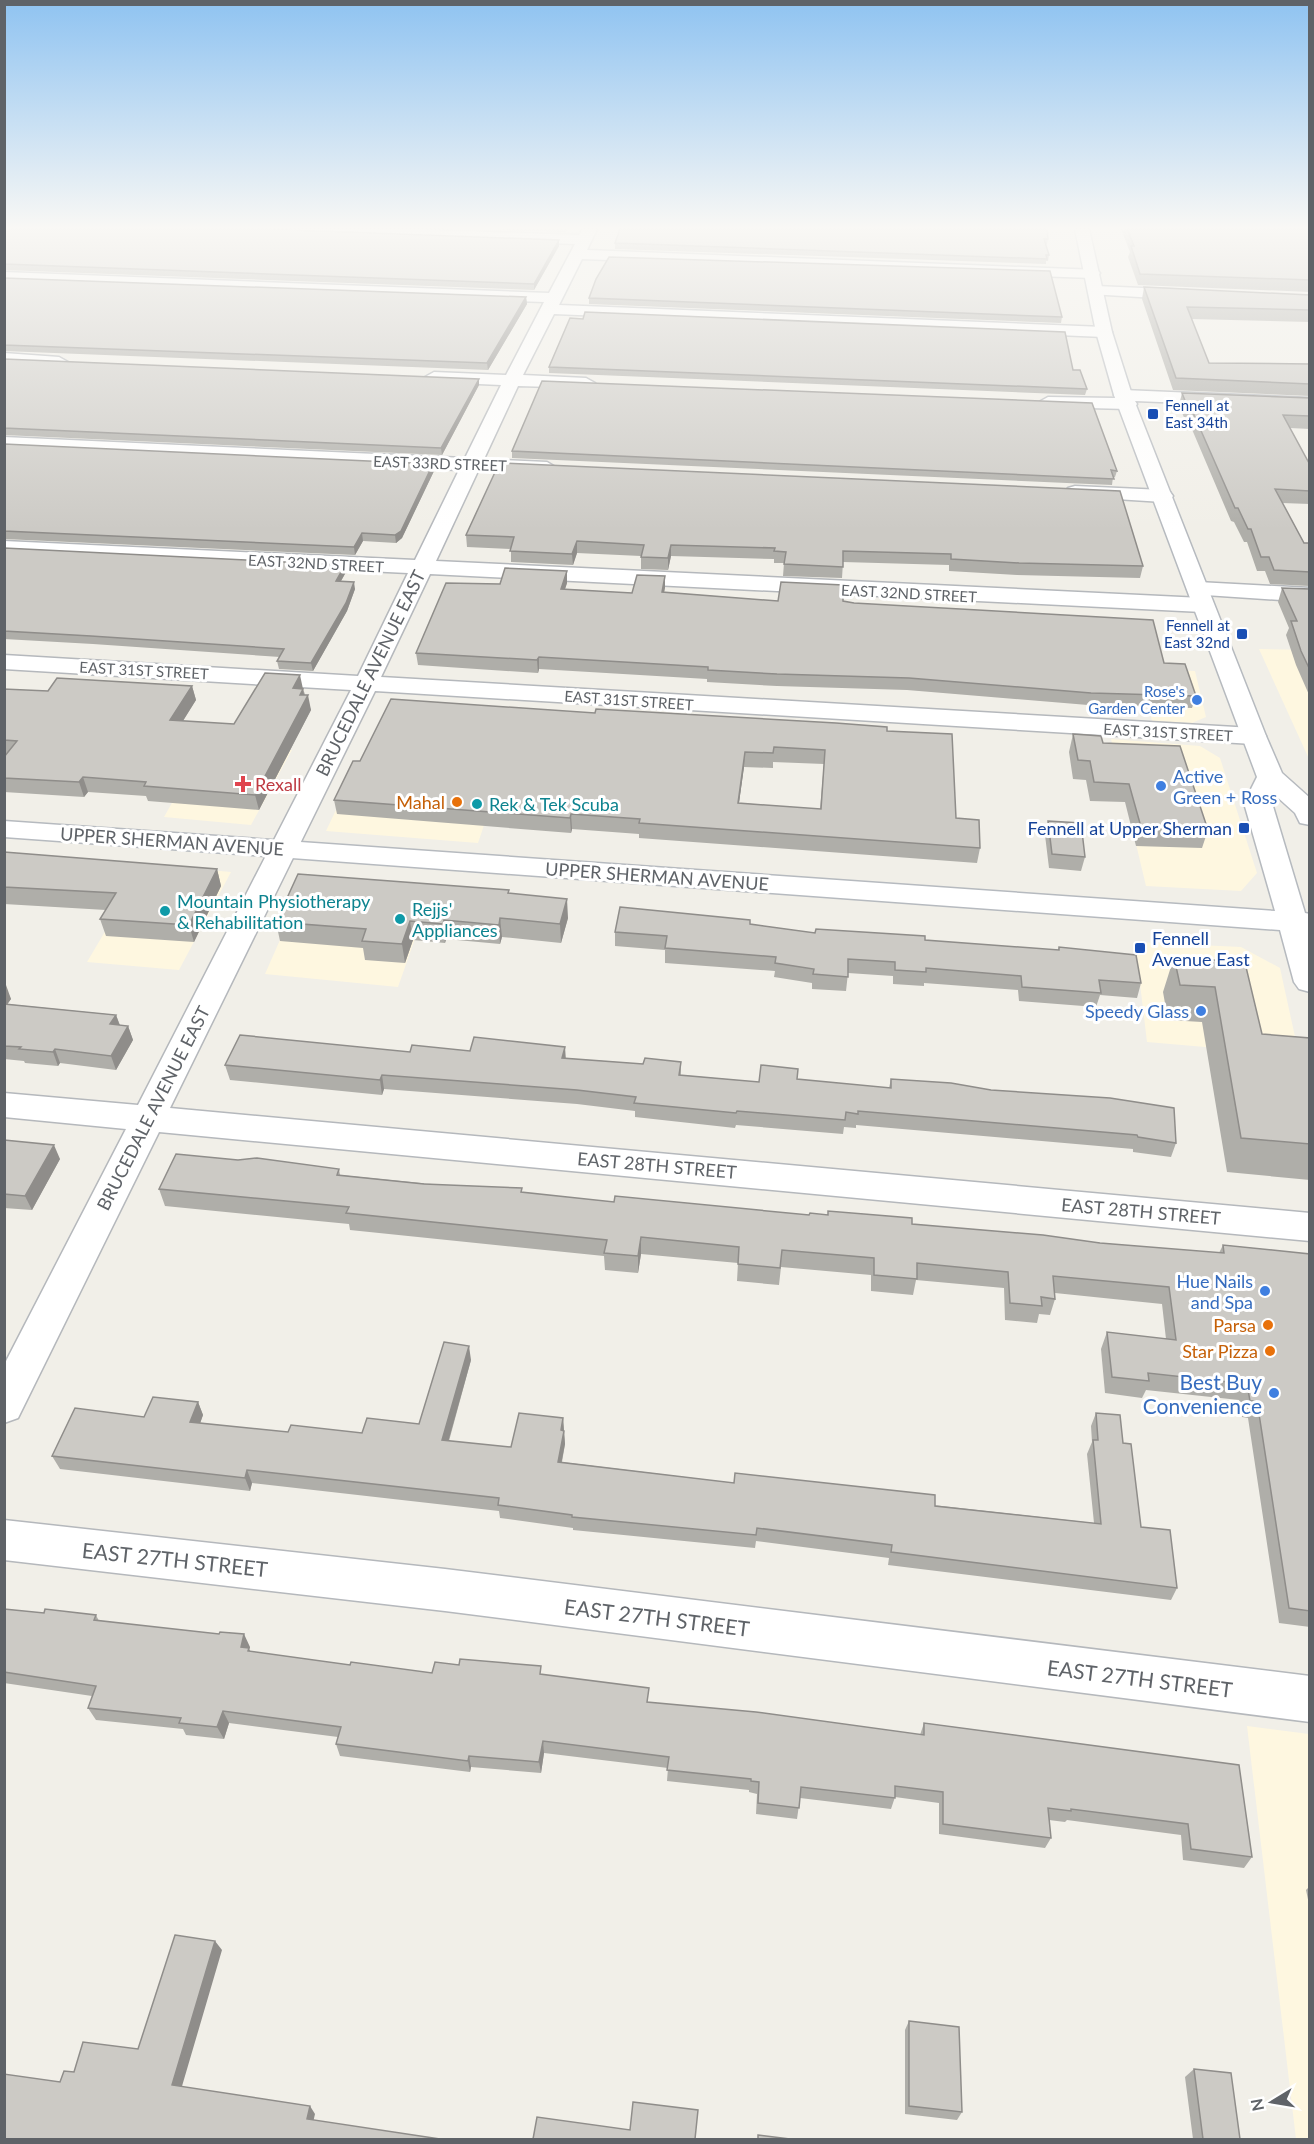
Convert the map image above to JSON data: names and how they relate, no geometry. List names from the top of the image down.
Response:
{
  "streets": {
    "street": [
      "EAST 33RD STREET",
      "EAST 32ND STREET",
      "EAST 31ST STREET",
      "BRUCEDALE AVENUE EAST",
      "UPPER SHERMAN AVENUE",
      "EAST 28TH STREET",
      "EAST 27TH STREET"
    ]
  },
  "crossings": [
    ["EAST 33RD STREET", "BRUCEDALE AVENUE EAST"],
    ["EAST 32ND STREET", "BRUCEDALE AVENUE EAST"],
    ["EAST 31ST STREET", "BRUCEDALE AVENUE EAST"],
    ["BRUCEDALE AVENUE EAST", "UPPER SHERMAN AVENUE"],
    ["BRUCEDALE AVENUE EAST", "EAST 28TH STREET"]
  ],
  "places": {
    "transit": [
      "Fennell at East 34th",
      "Fennell at East 32nd",
      "Fennell at Upper Sherman",
      "Fennell Avenue East"
    ],
    "other": [
      "Rose's Garden Center",
      "Active Green + Ross",
      "Mahal",
      "Rek & Tek Scuba",
      "Mountain Physiotherapy & Rehabilitation",
      "Rejjs' Appliances",
      "Speedy Glass",
      "Hue Nails and Spa",
      "Parsa",
      "Star Pizza",
      "Best Buy Convenience"
    ],
    "health": ["Rexall"]
  },
  "north": "left"
}
